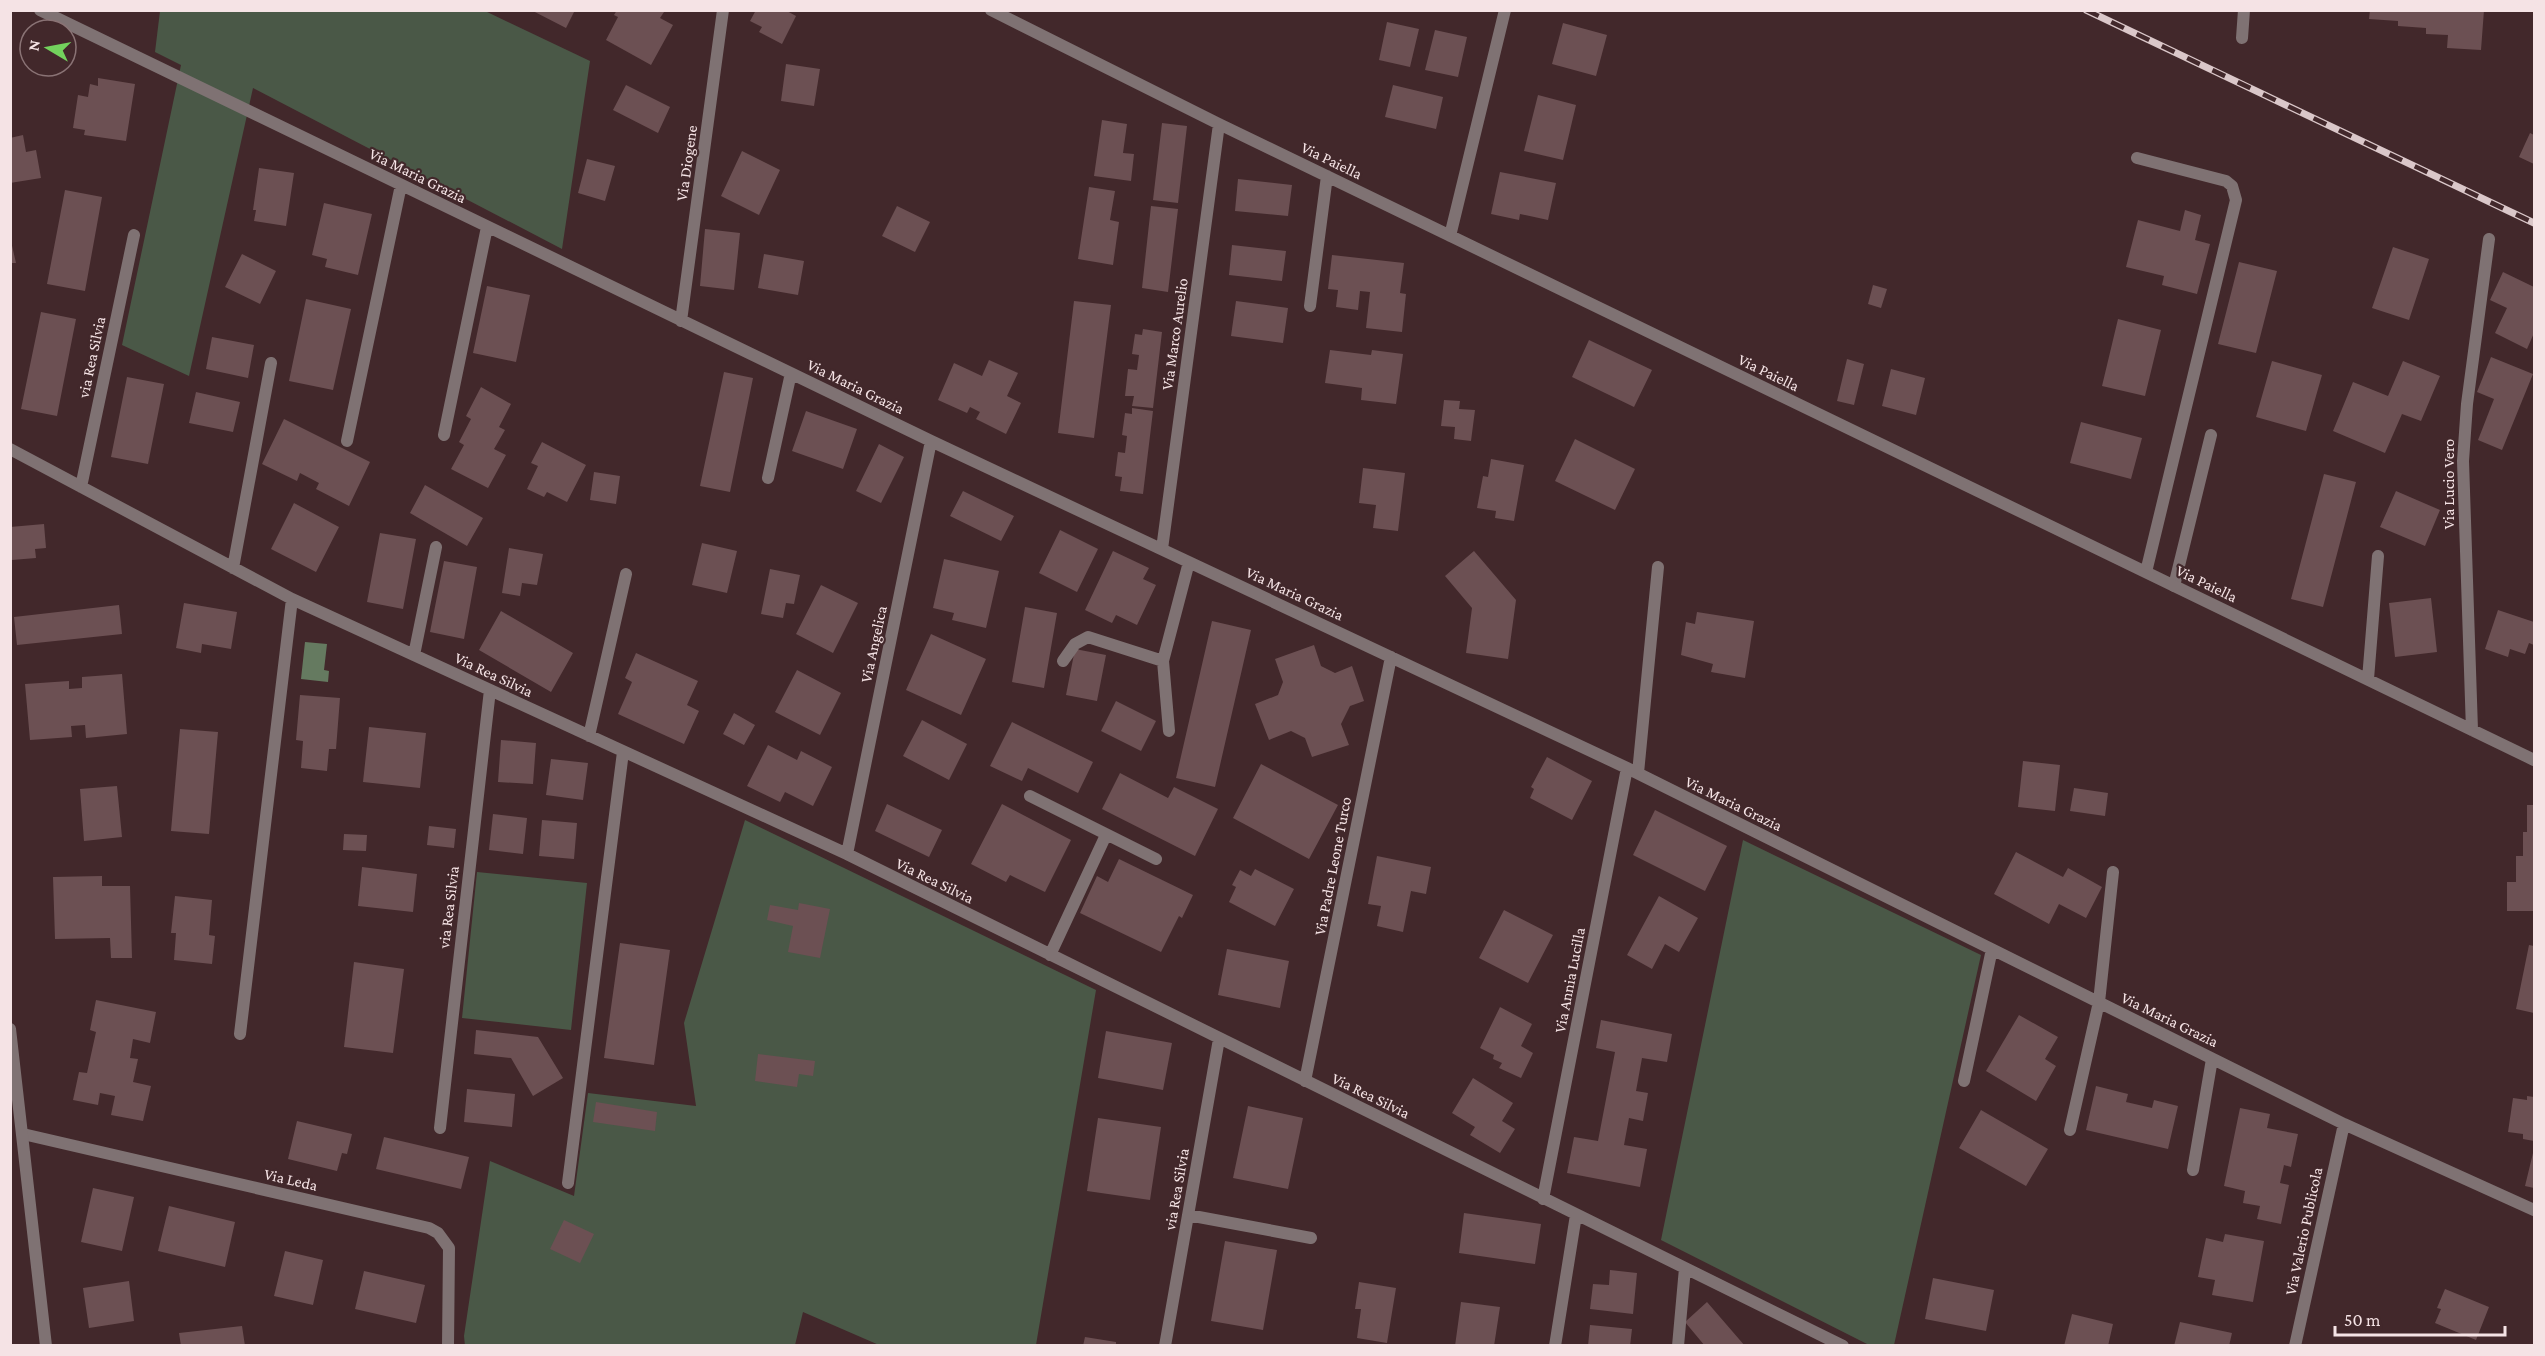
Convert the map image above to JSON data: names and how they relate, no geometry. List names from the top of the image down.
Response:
{
  "streets": {
    "street": [
      "Via Paiella",
      "Via Diogene",
      "Via Maria Grazia",
      "Via Marco Aurelio",
      "via Rea Silvia",
      "Via Lucio Vero",
      "Via Angelica",
      "Via Rea Silvia",
      "Via Padre Leone Turco",
      "Via Annia Lucilla",
      "Via Leda",
      "Via Valerio Publicola"
    ]
  },
  "crossings": [
    ["Via Paiella", "Via Marco Aurelio"],
    ["Via Paiella", "Via Lucio Vero"],
    ["Via Diogene", "Via Maria Grazia"],
    ["Via Maria Grazia", "Via Marco Aurelio"],
    ["Via Maria Grazia", "Via Angelica"],
    ["Via Maria Grazia", "Via Padre Leone Turco"],
    ["Via Maria Grazia", "Via Annia Lucilla"],
    ["Via Maria Grazia", "Via Valerio Publicola"],
    ["via Rea Silvia", "Via Rea Silvia"],
    ["Via Angelica", "Via Rea Silvia"],
    ["Via Rea Silvia", "Via Padre Leone Turco"],
    ["Via Rea Silvia", "Via Annia Lucilla"]
  ],
  "scale_bar": "50 m",
  "north": "left"
}
